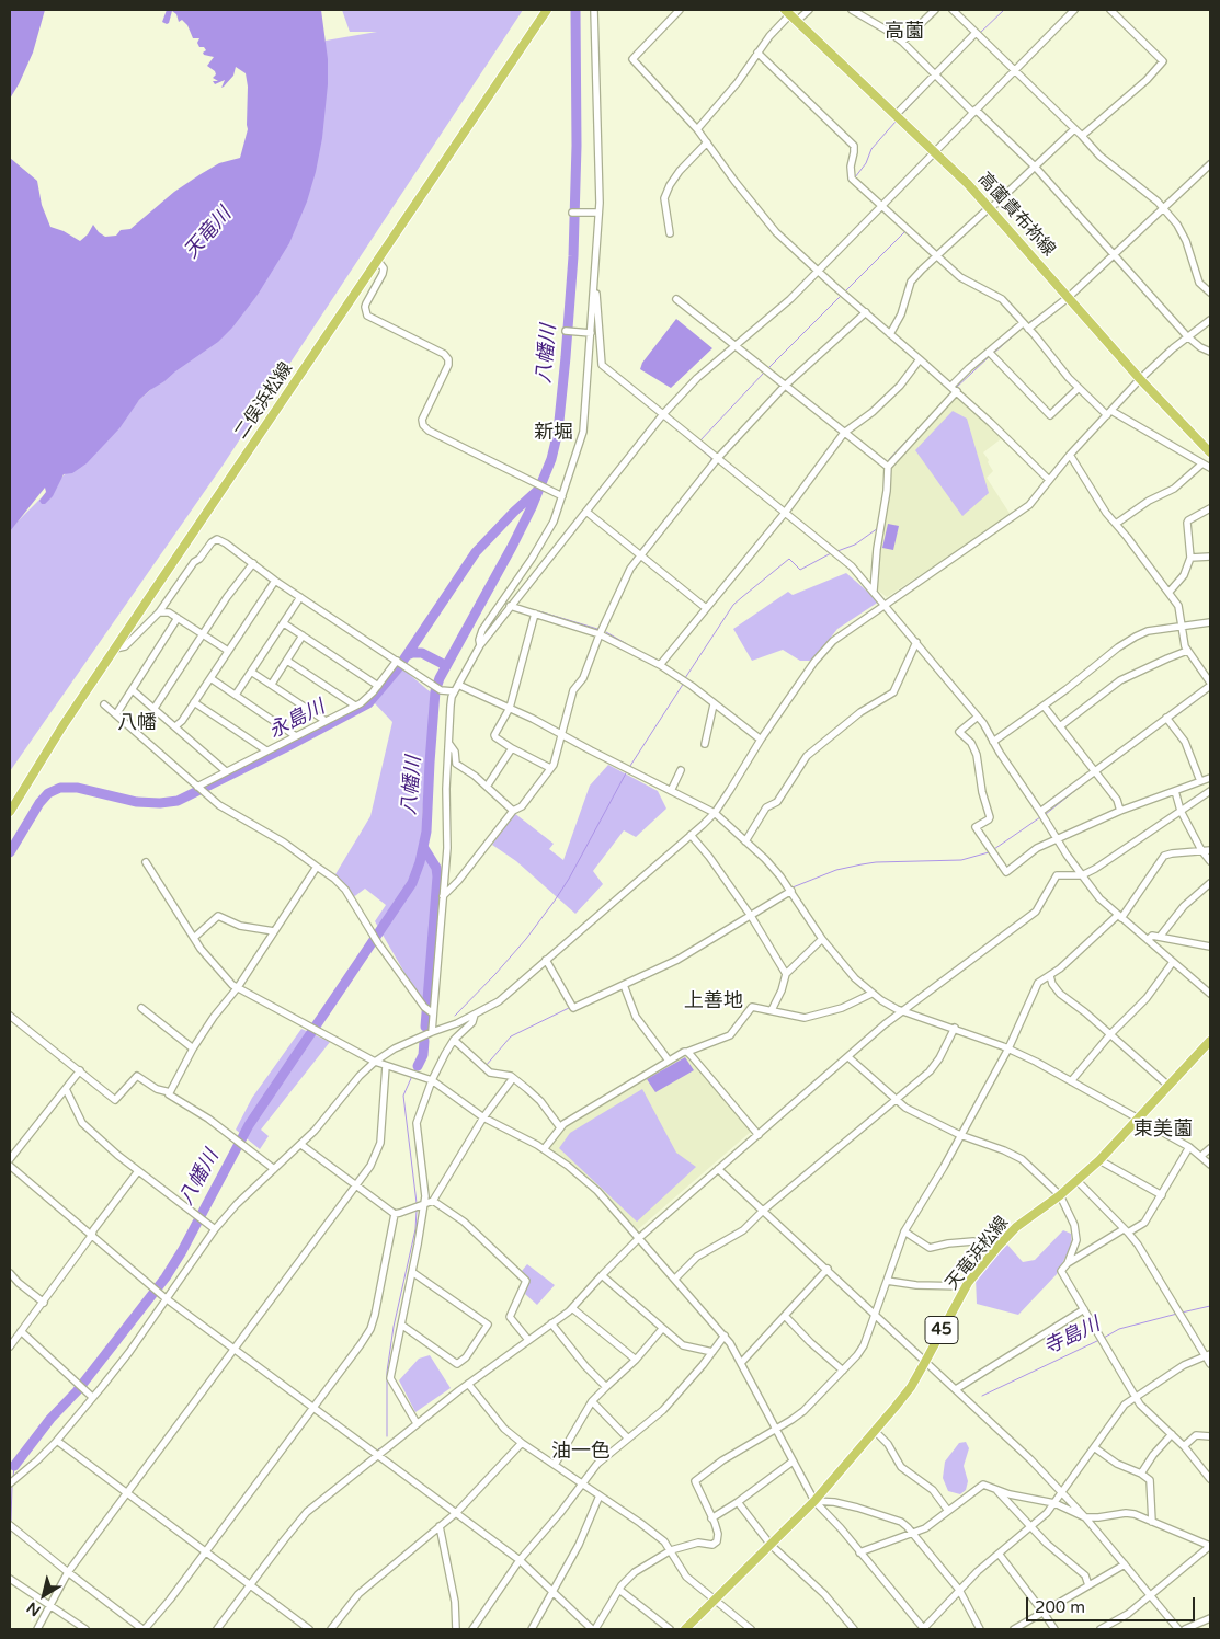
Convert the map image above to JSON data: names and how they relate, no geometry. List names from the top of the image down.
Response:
{
  "streets": {
    "main road": [
      "高薗貴布祢線",
      "二俣浜松線",
      "天竜浜松線",
      "45"
    ]
  },
  "districts": [
    "高薗",
    "新堀",
    "八幡",
    "上善地",
    "東美薗",
    "油一色"
  ],
  "water": [
    "天竜川",
    "八幡川",
    "永島川",
    "寺島川"
  ],
  "scale_bar": "200 m",
  "north": "bottom left"
}
